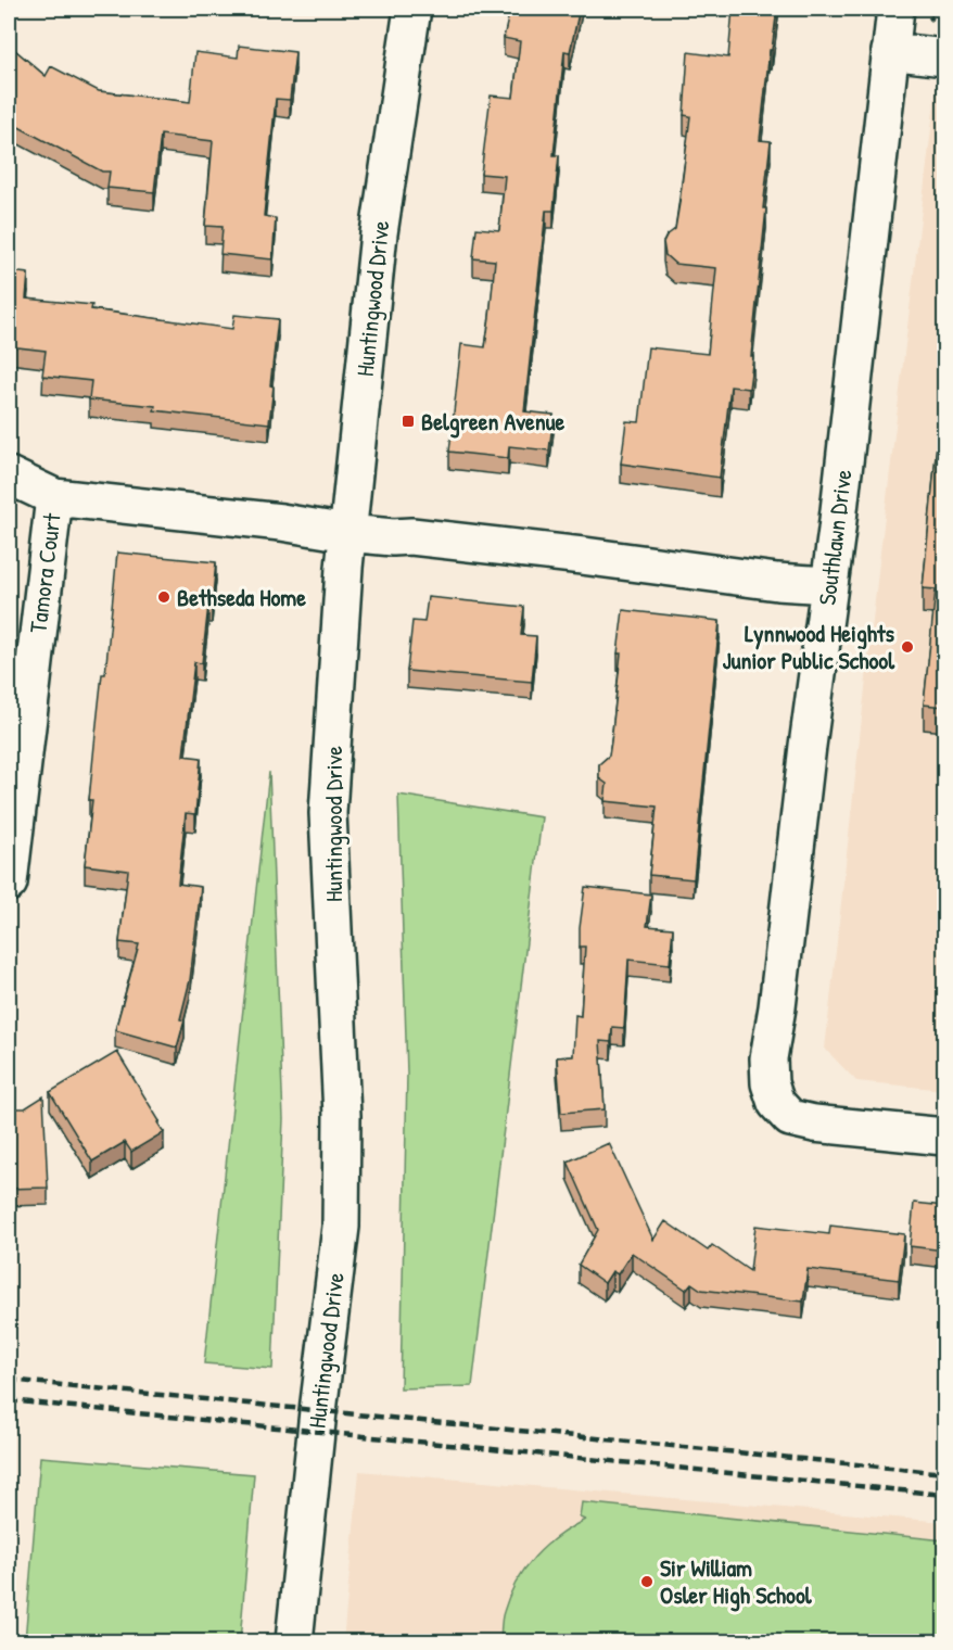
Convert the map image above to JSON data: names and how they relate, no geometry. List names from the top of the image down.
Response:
{
  "streets": {
    "street": ["Huntingwood Drive", "Southlawn Drive", "Tamora Court"]
  },
  "places": {
    "transit": ["Belgreen Avenue"],
    "other": ["Bethseda Home", "Lynnwood Heights Junior Public School", "Sir William Osler High School"]
  }
}
